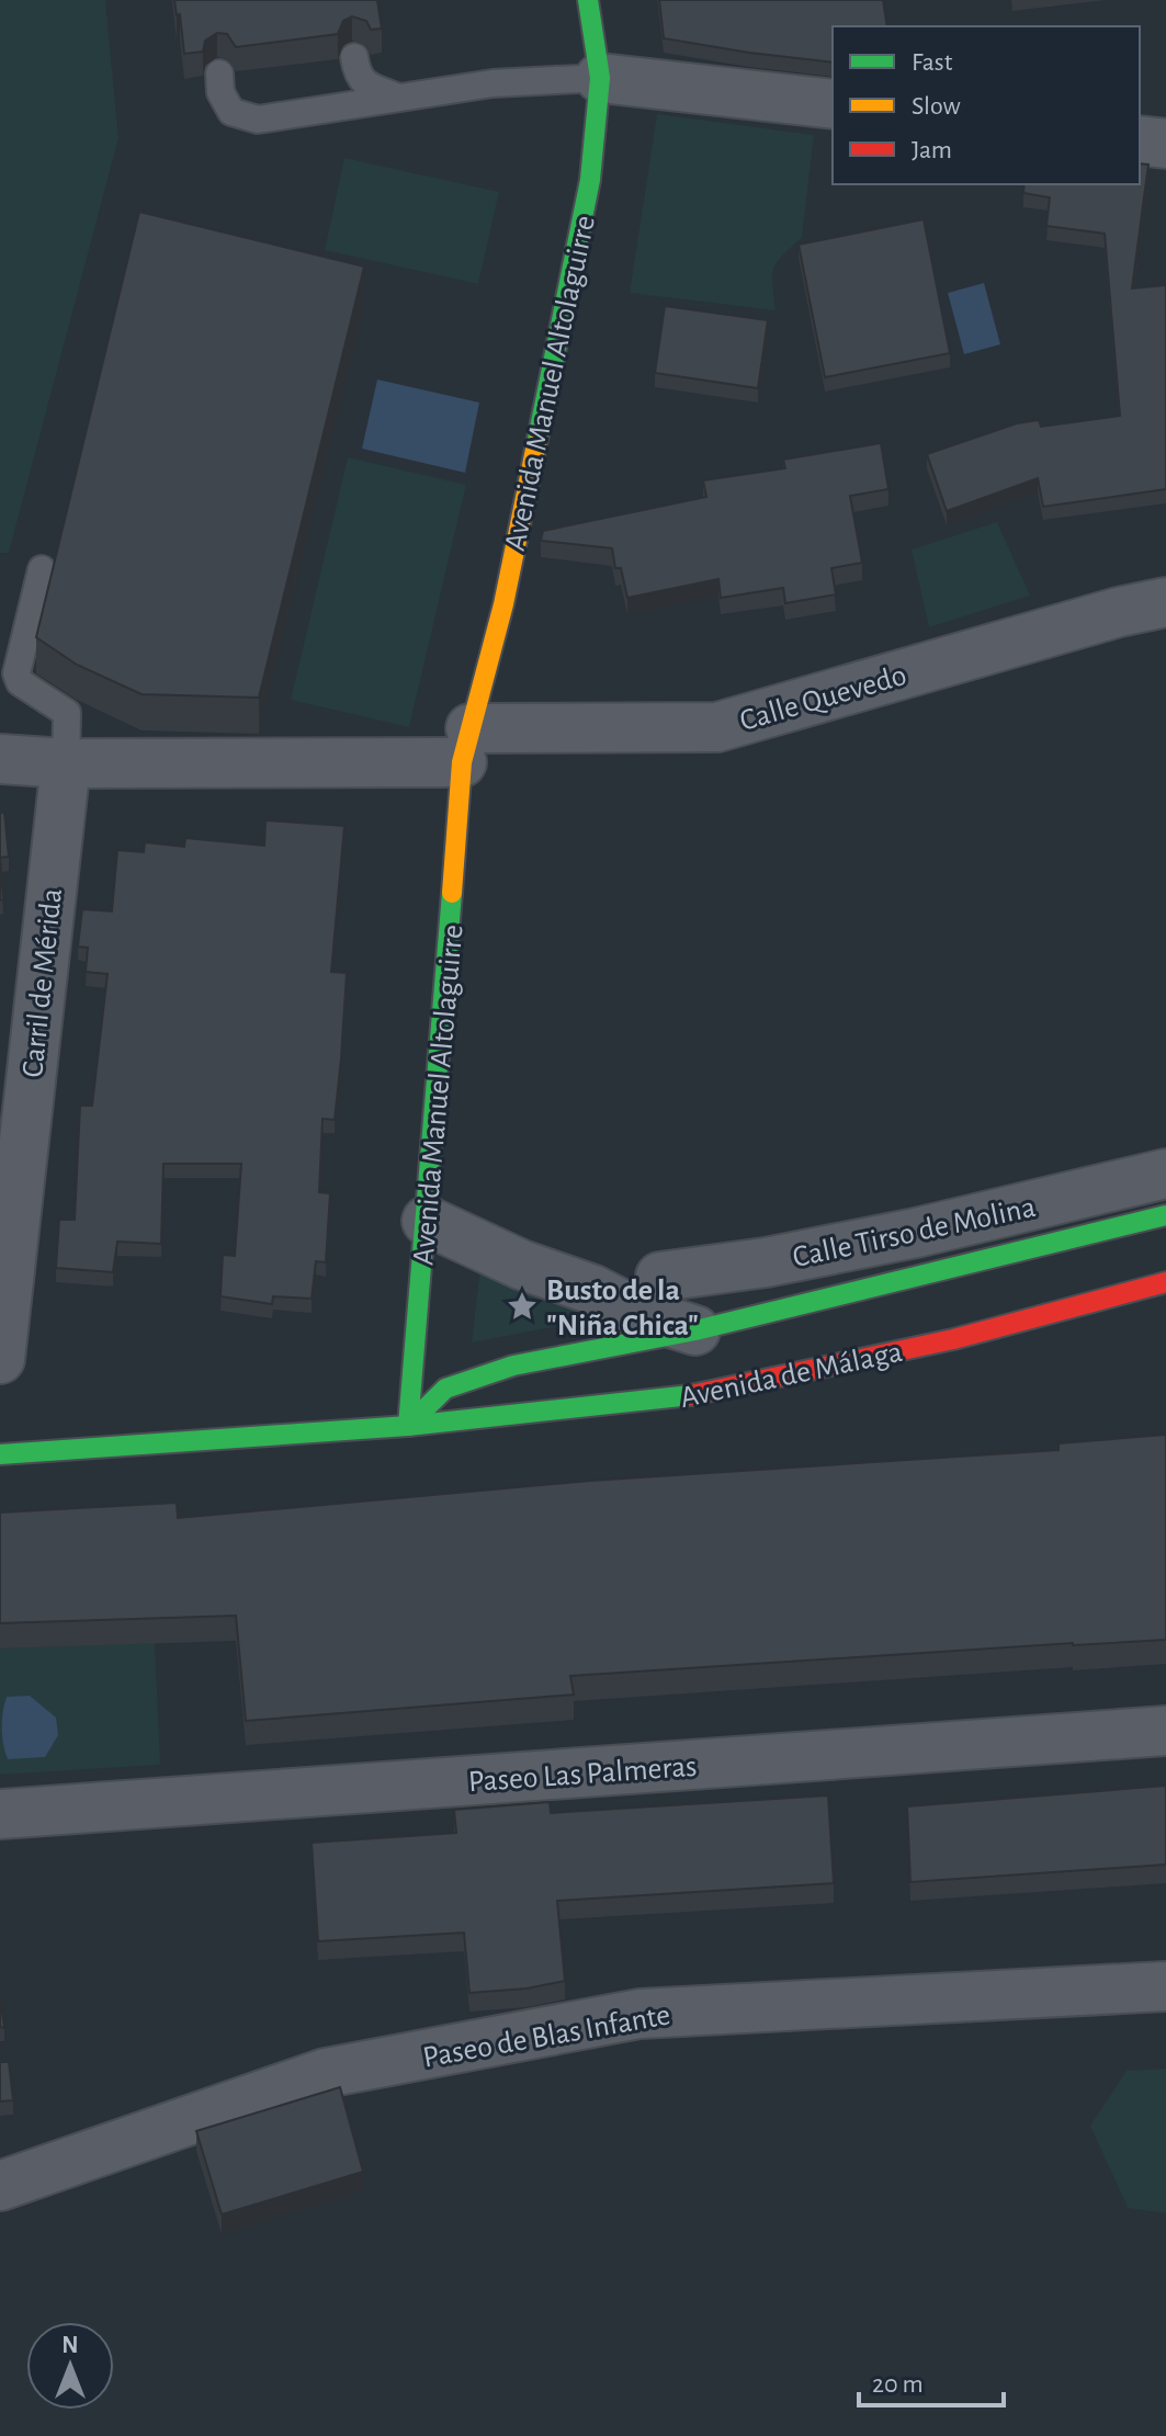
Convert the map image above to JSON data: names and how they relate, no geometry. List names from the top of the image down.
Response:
{
  "streets": {
    "main road": ["Avenida Manuel Altolaguirre", "Avenida de Málaga"],
    "street": [
      "Calle Quevedo",
      "Carril de Mérida",
      "Calle Tirso de Molina",
      "Paseo Las Palmeras",
      "Paseo de Blas Infante"
    ]
  },
  "crossings": [
    ["Avenida Manuel Altolaguirre", "Calle Quevedo"],
    ["Avenida Manuel Altolaguirre", "Avenida de Málaga"]
  ],
  "places": {
    "place": ["Busto de la \"Niña Chica\""]
  },
  "legend": ["Fast", "Slow", "Jam"],
  "scale_bar": "20 m",
  "north": "top"
}
